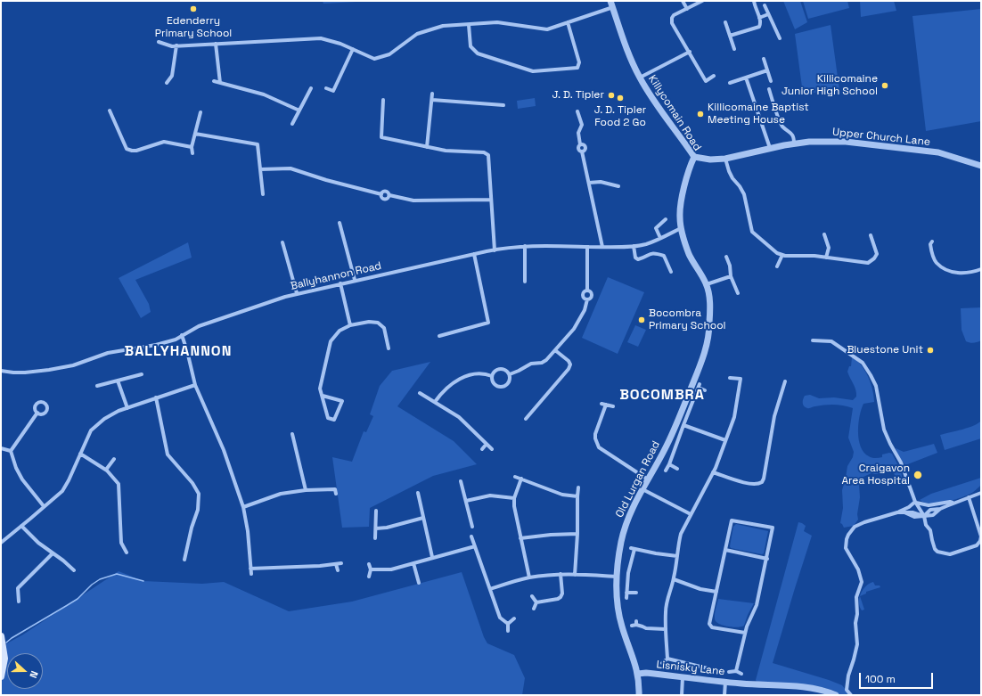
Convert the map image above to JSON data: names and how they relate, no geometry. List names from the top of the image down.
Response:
{
  "streets": {
    "street": [
      "Killycomain Road",
      "Upper Church Lane",
      "Ballyhannon Road",
      "Old Lurgan Road",
      "Lisnisky Lane"
    ]
  },
  "crossings": [
    ["Killycomain Road", "Upper Church Lane"],
    ["Killycomain Road", "Ballyhannon Road"],
    ["Killycomain Road", "Old Lurgan Road"],
    ["Old Lurgan Road", "Lisnisky Lane"]
  ],
  "districts": ["BALLYHANNON", "BOCOMBRA"],
  "places": [
    "Edenderry Primary School",
    "Killicomaine Junior High School",
    "J. D. Tipler",
    "J. D. Tipler Food 2 Go",
    "Killicomaine Baptist Meeting House",
    "Bocombra Primary School",
    "Bluestone Unit",
    "Craigavon Area Hospital"
  ],
  "scale_bar": "100 m",
  "north": "right"
}
